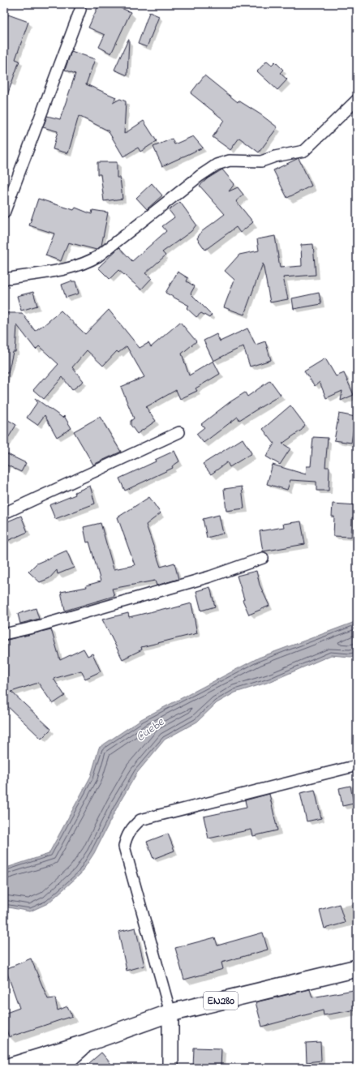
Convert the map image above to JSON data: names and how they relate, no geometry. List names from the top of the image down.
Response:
{
  "streets": {
    "main road": ["EN280"]
  },
  "water": ["Cuebe"]
}
